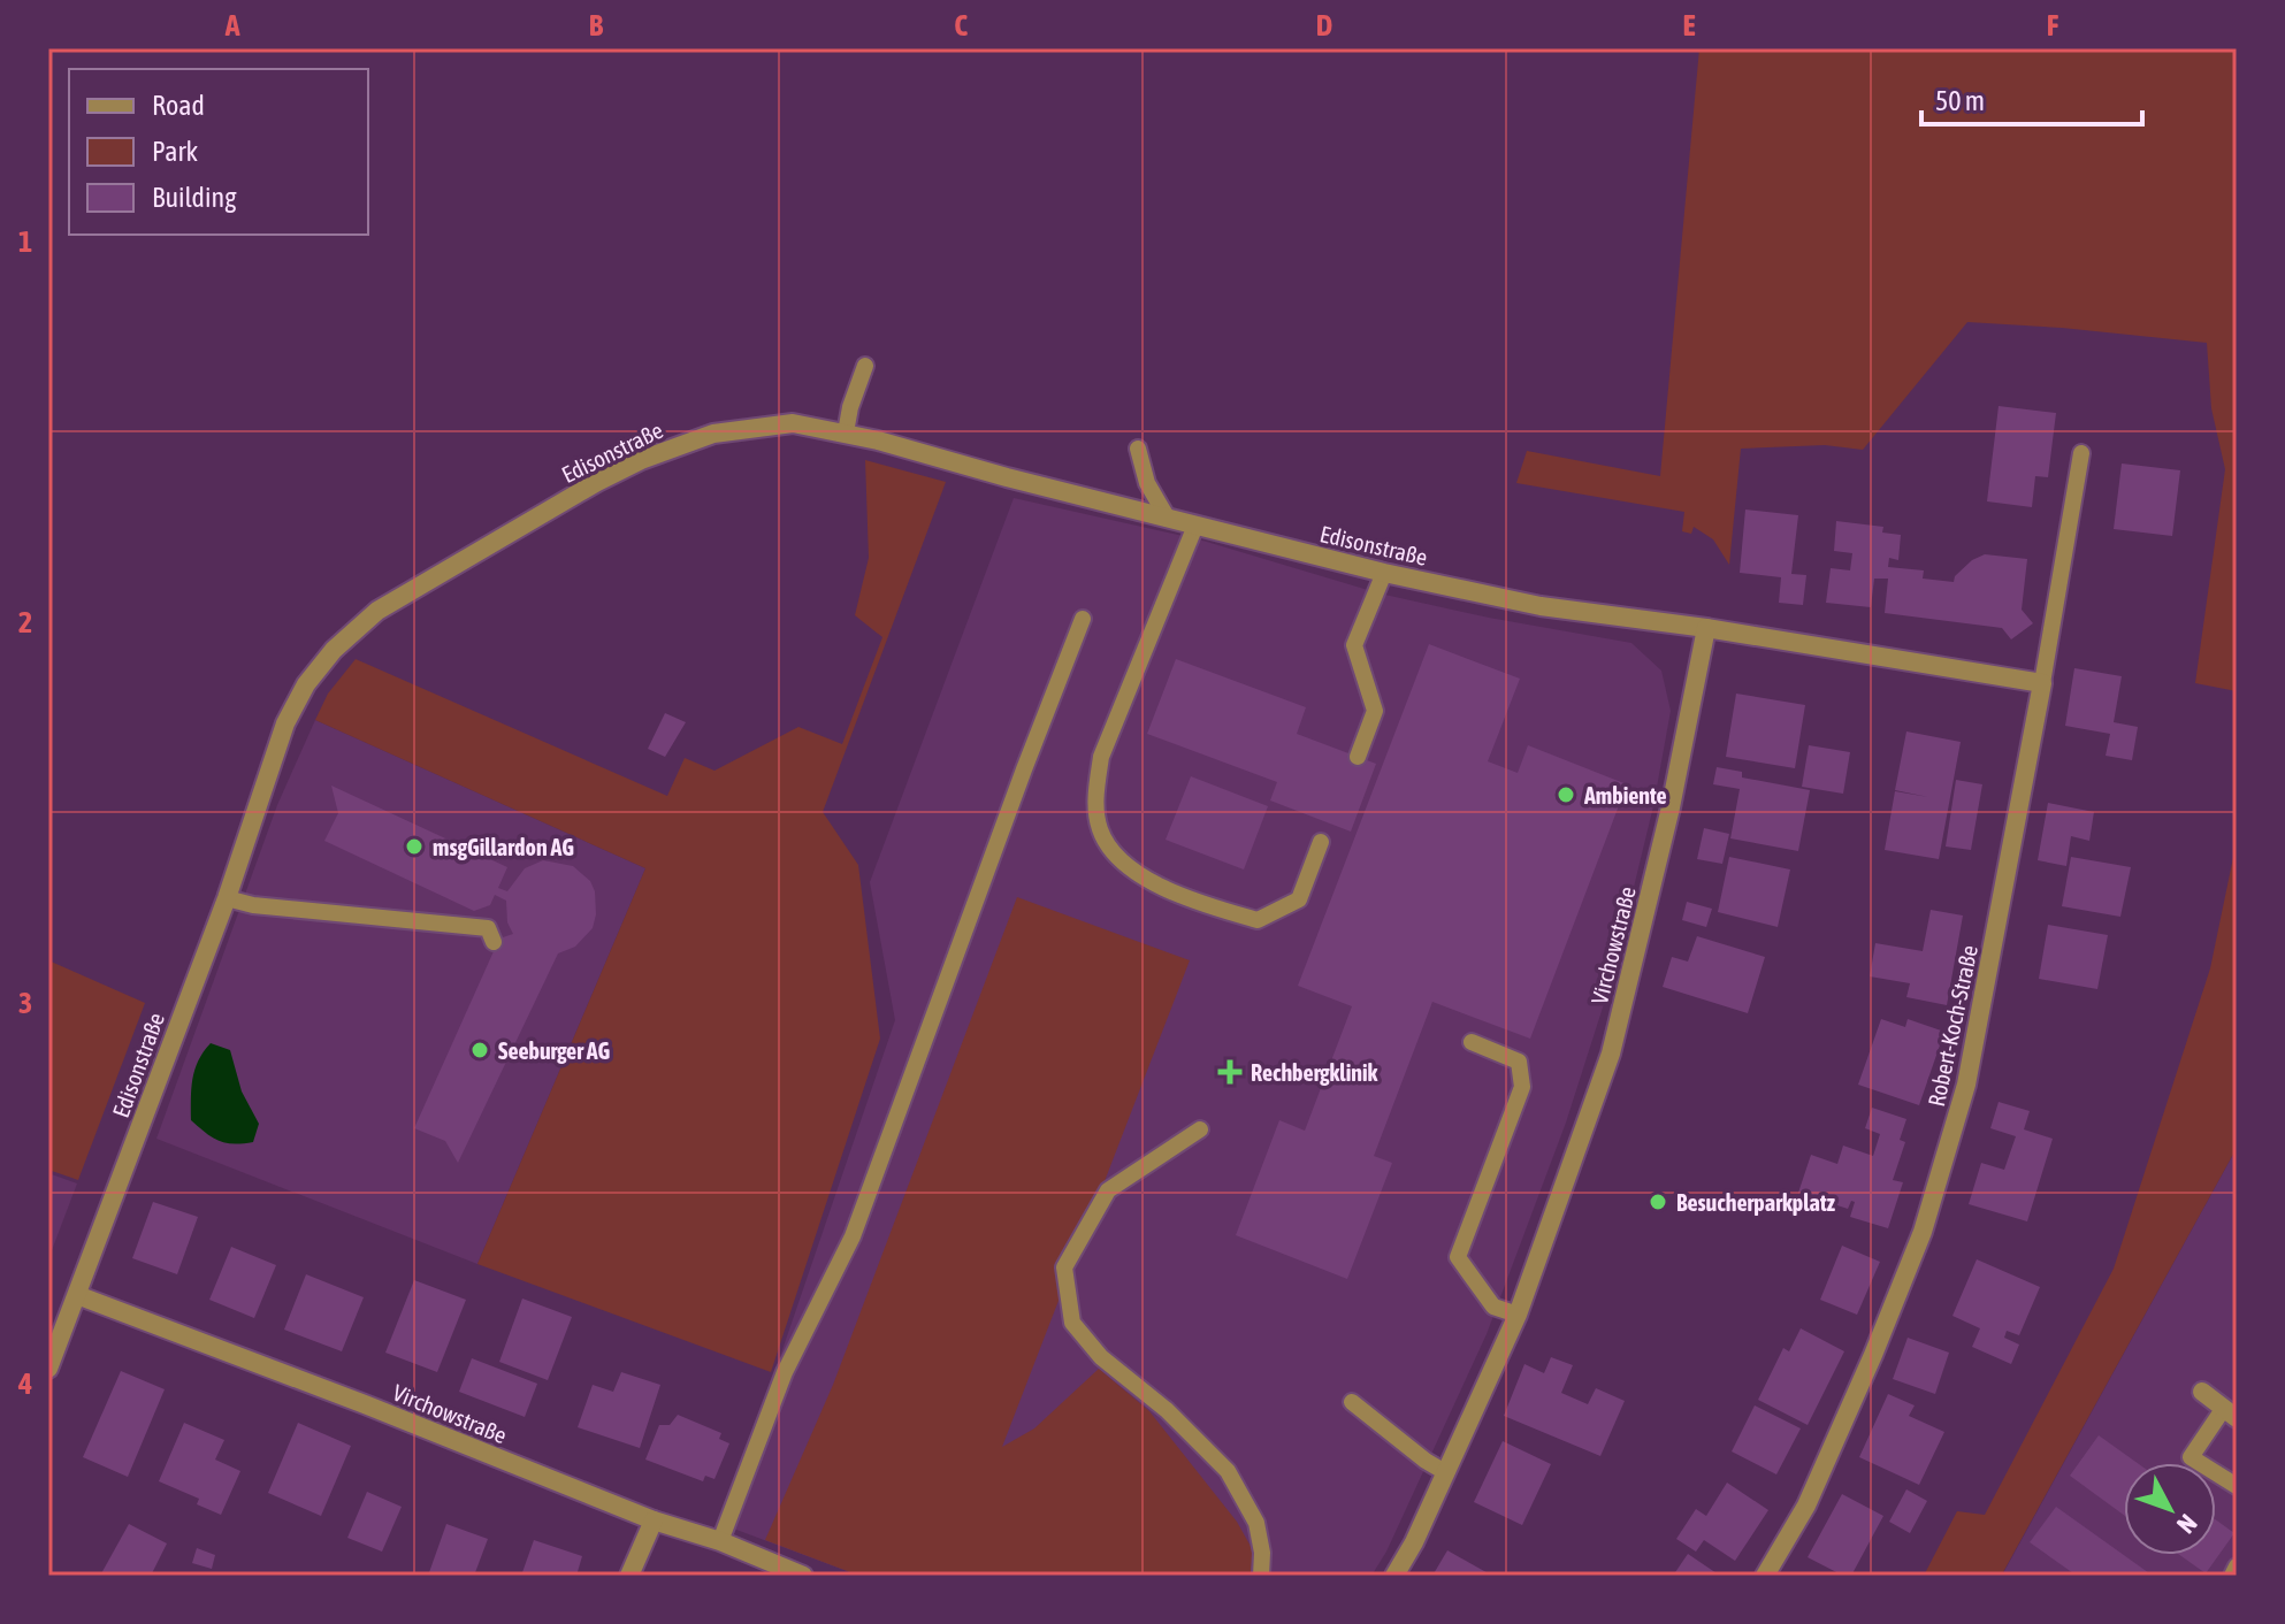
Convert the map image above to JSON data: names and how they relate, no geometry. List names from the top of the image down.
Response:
{
  "streets": {
    "street": ["Edisonstraße", "Virchowstraße", "Robert-Koch-Straße"]
  },
  "crossings": [
    ["Edisonstraße", "Virchowstraße"]
  ],
  "places": {
    "other": [
      "Ambiente",
      "msgGillardon AG",
      "Seeburger AG",
      "Besucherparkplatz"
    ],
    "health": ["Rechbergklinik"]
  },
  "legend": ["Road", "Park", "Building"],
  "scale_bar": "50 m",
  "north": "bottom right",
  "grid": {
    "columns": [
      "A",
      "B",
      "C",
      "D",
      "E",
      "F"
    ],
    "rows": [
      "1",
      "2",
      "3",
      "4"
    ]
  }
}
